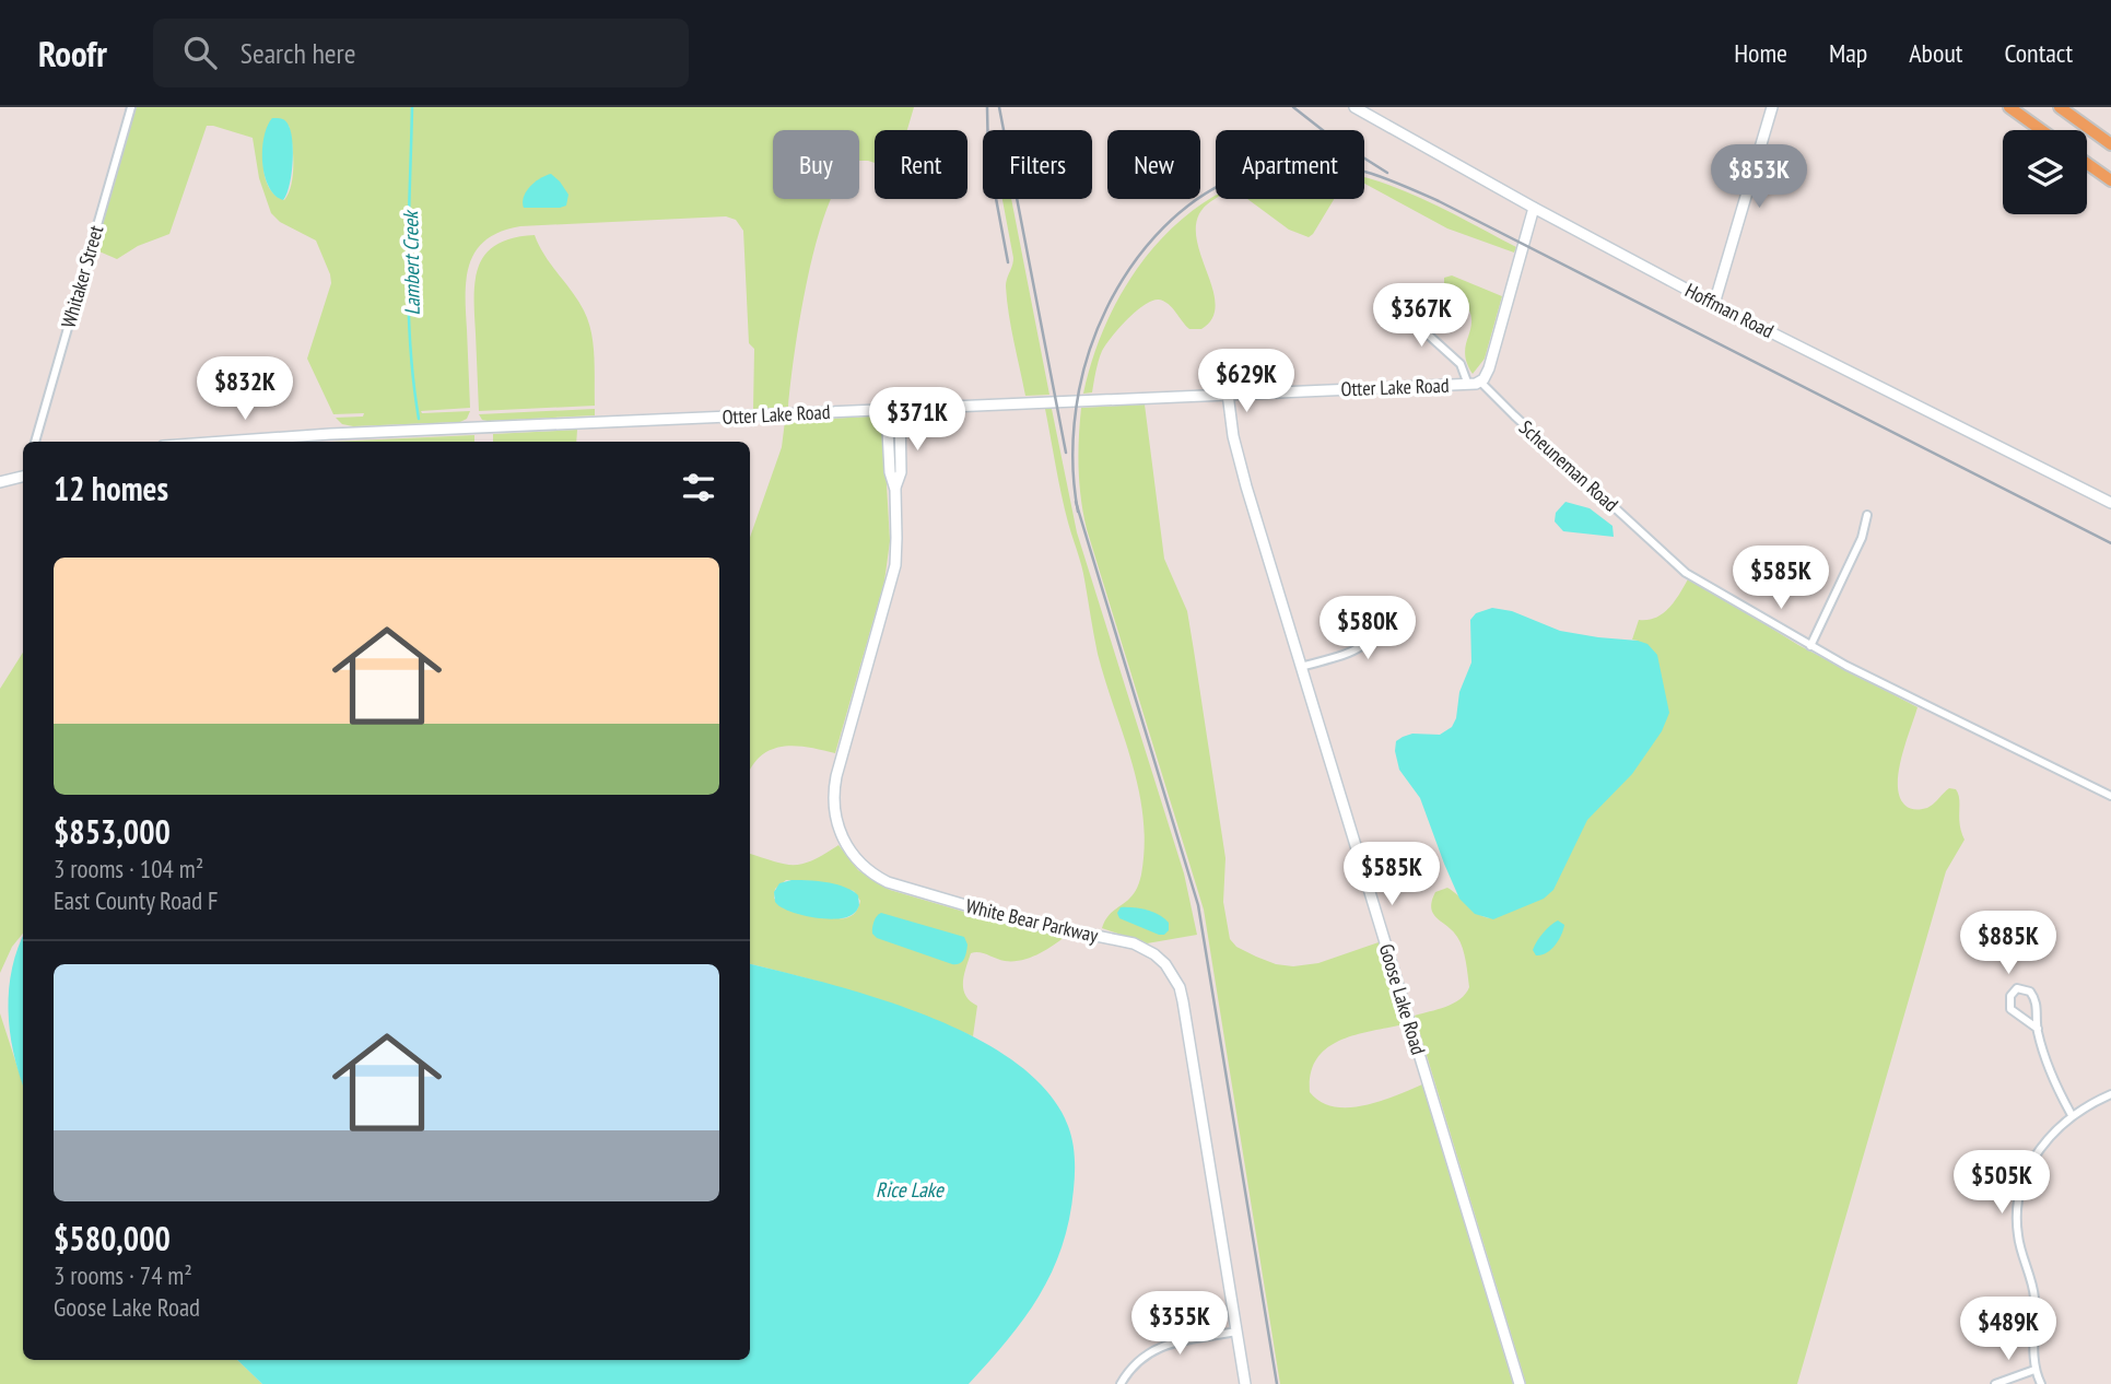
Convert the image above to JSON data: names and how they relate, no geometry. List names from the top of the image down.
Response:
{
  "streets": {
    "street": [
      "Whitaker Street",
      "Hoffman Road",
      "Otter Lake Road",
      "Scheuneman Road",
      "White Bear Parkway",
      "Goose Lake Road"
    ]
  },
  "crossings": [
    ["Otter Lake Road", "Scheuneman Road"],
    ["Otter Lake Road", "White Bear Parkway"],
    ["Otter Lake Road", "Goose Lake Road"]
  ],
  "water": ["Lambert Creek", "Rice Lake"],
  "page": {
    "header": "Roofr",
    "search": "Search here",
    "nav": [
      "Home",
      "Map",
      "About",
      "Contact"
    ],
    "chip": [
      "Buy",
      "Rent",
      "Filters",
      "New",
      "Apartment"
    ],
    "price": [
      "$853K",
      "$367K",
      "$629K",
      "$832K",
      "$371K",
      "$585K",
      "$580K",
      "$585K",
      "$885K",
      "$505K",
      "$355K",
      "$489K"
    ],
    "heading": "12 homes",
    "list": [
      {
        "name": "$853,000",
        "note": "3 rooms · 104 m² · East County Road F"
      },
      {
        "name": "$580,000",
        "note": "3 rooms · 74 m² · Goose Lake Road"
      }
    ]
  }
}
